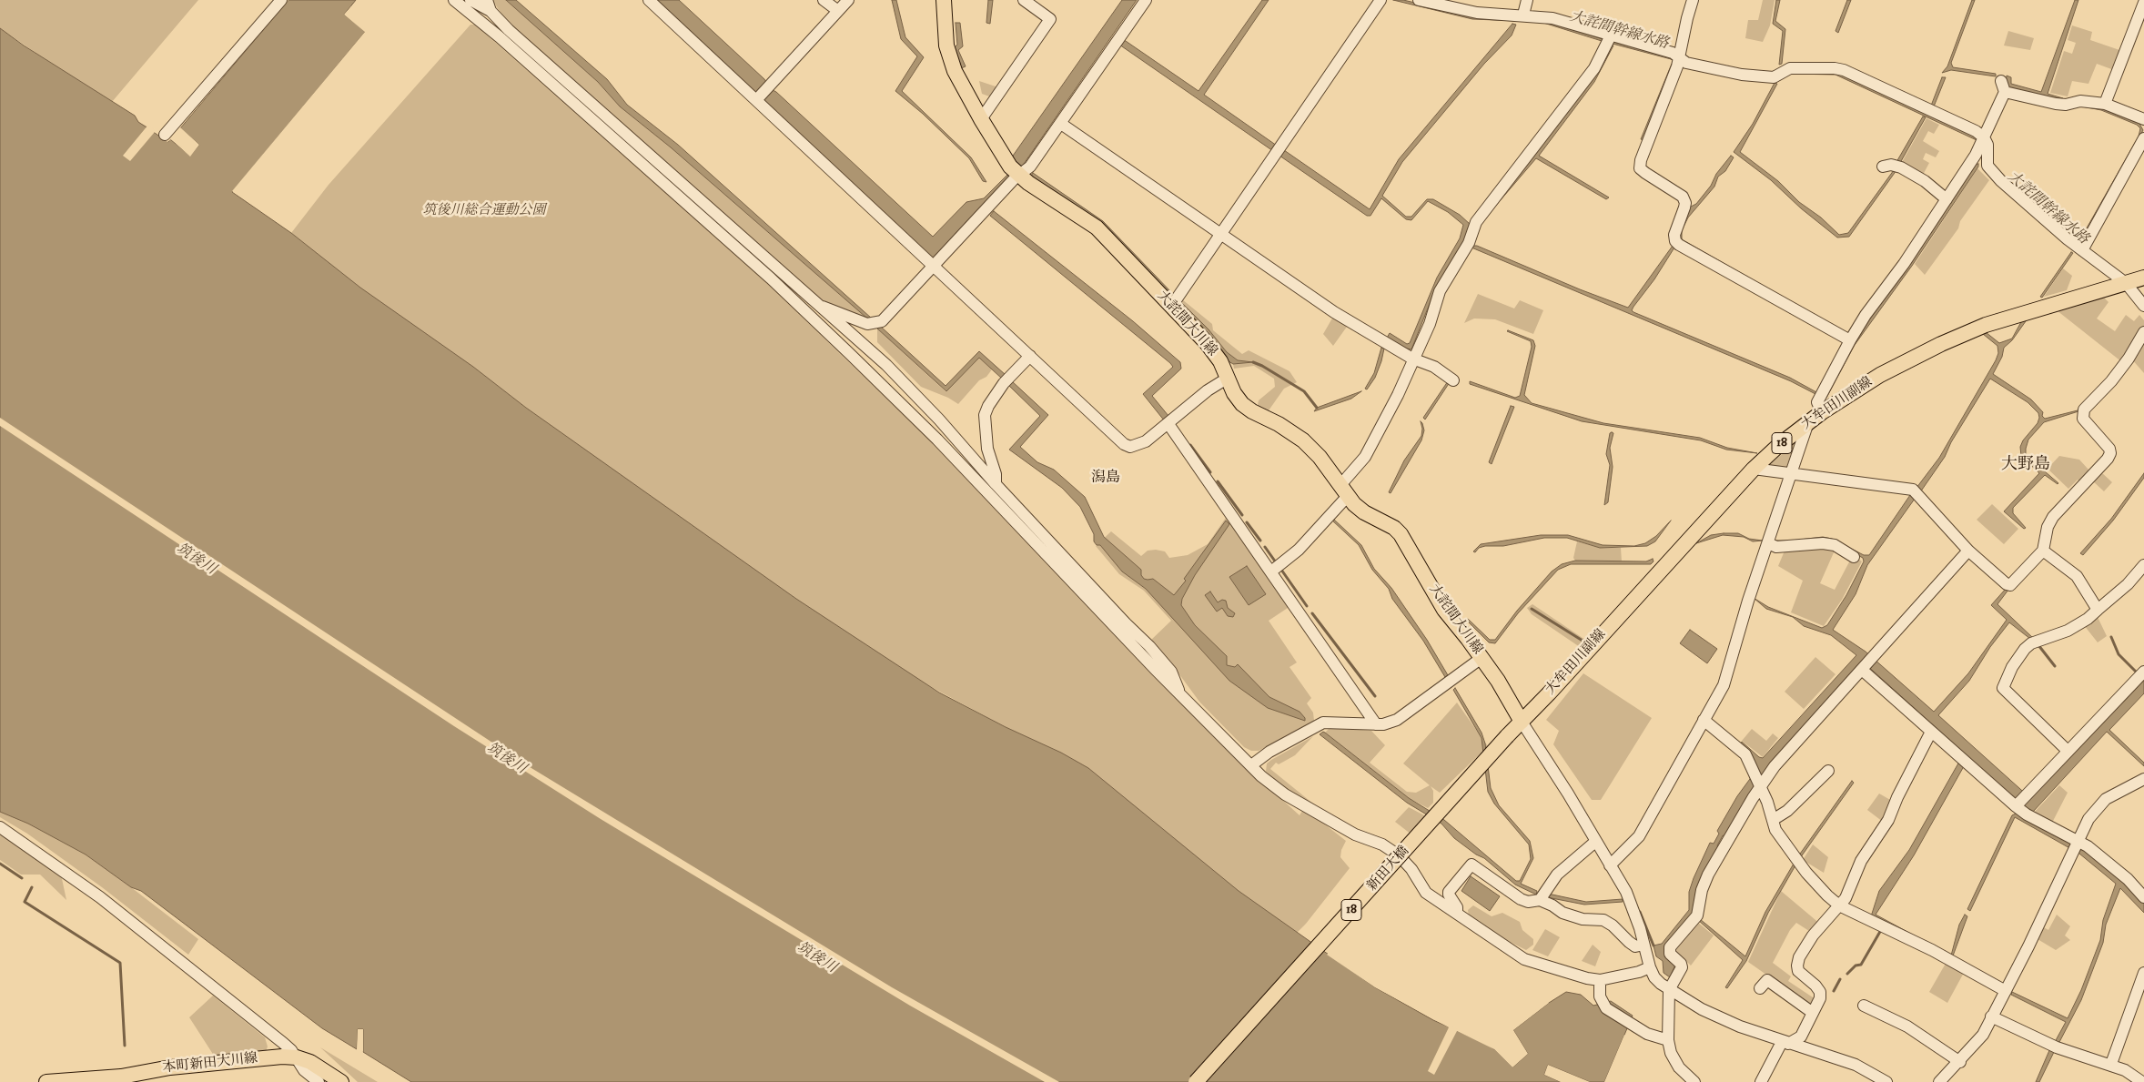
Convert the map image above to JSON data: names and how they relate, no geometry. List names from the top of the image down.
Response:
{
  "streets": {
    "main road": [
      "大詫間大川線",
      "大牟田川副線",
      "18",
      "新田大橋",
      "本町新田大川線"
    ]
  },
  "crossings": [
    ["大詫間大川線", "大牟田川副線"],
    ["大牟田川副線", "新田大橋"]
  ],
  "districts": ["大野島", "潟島"],
  "water": ["大詫間幹線水路", "筑後川"],
  "parks": ["筑後川総合運動公園"]
}
